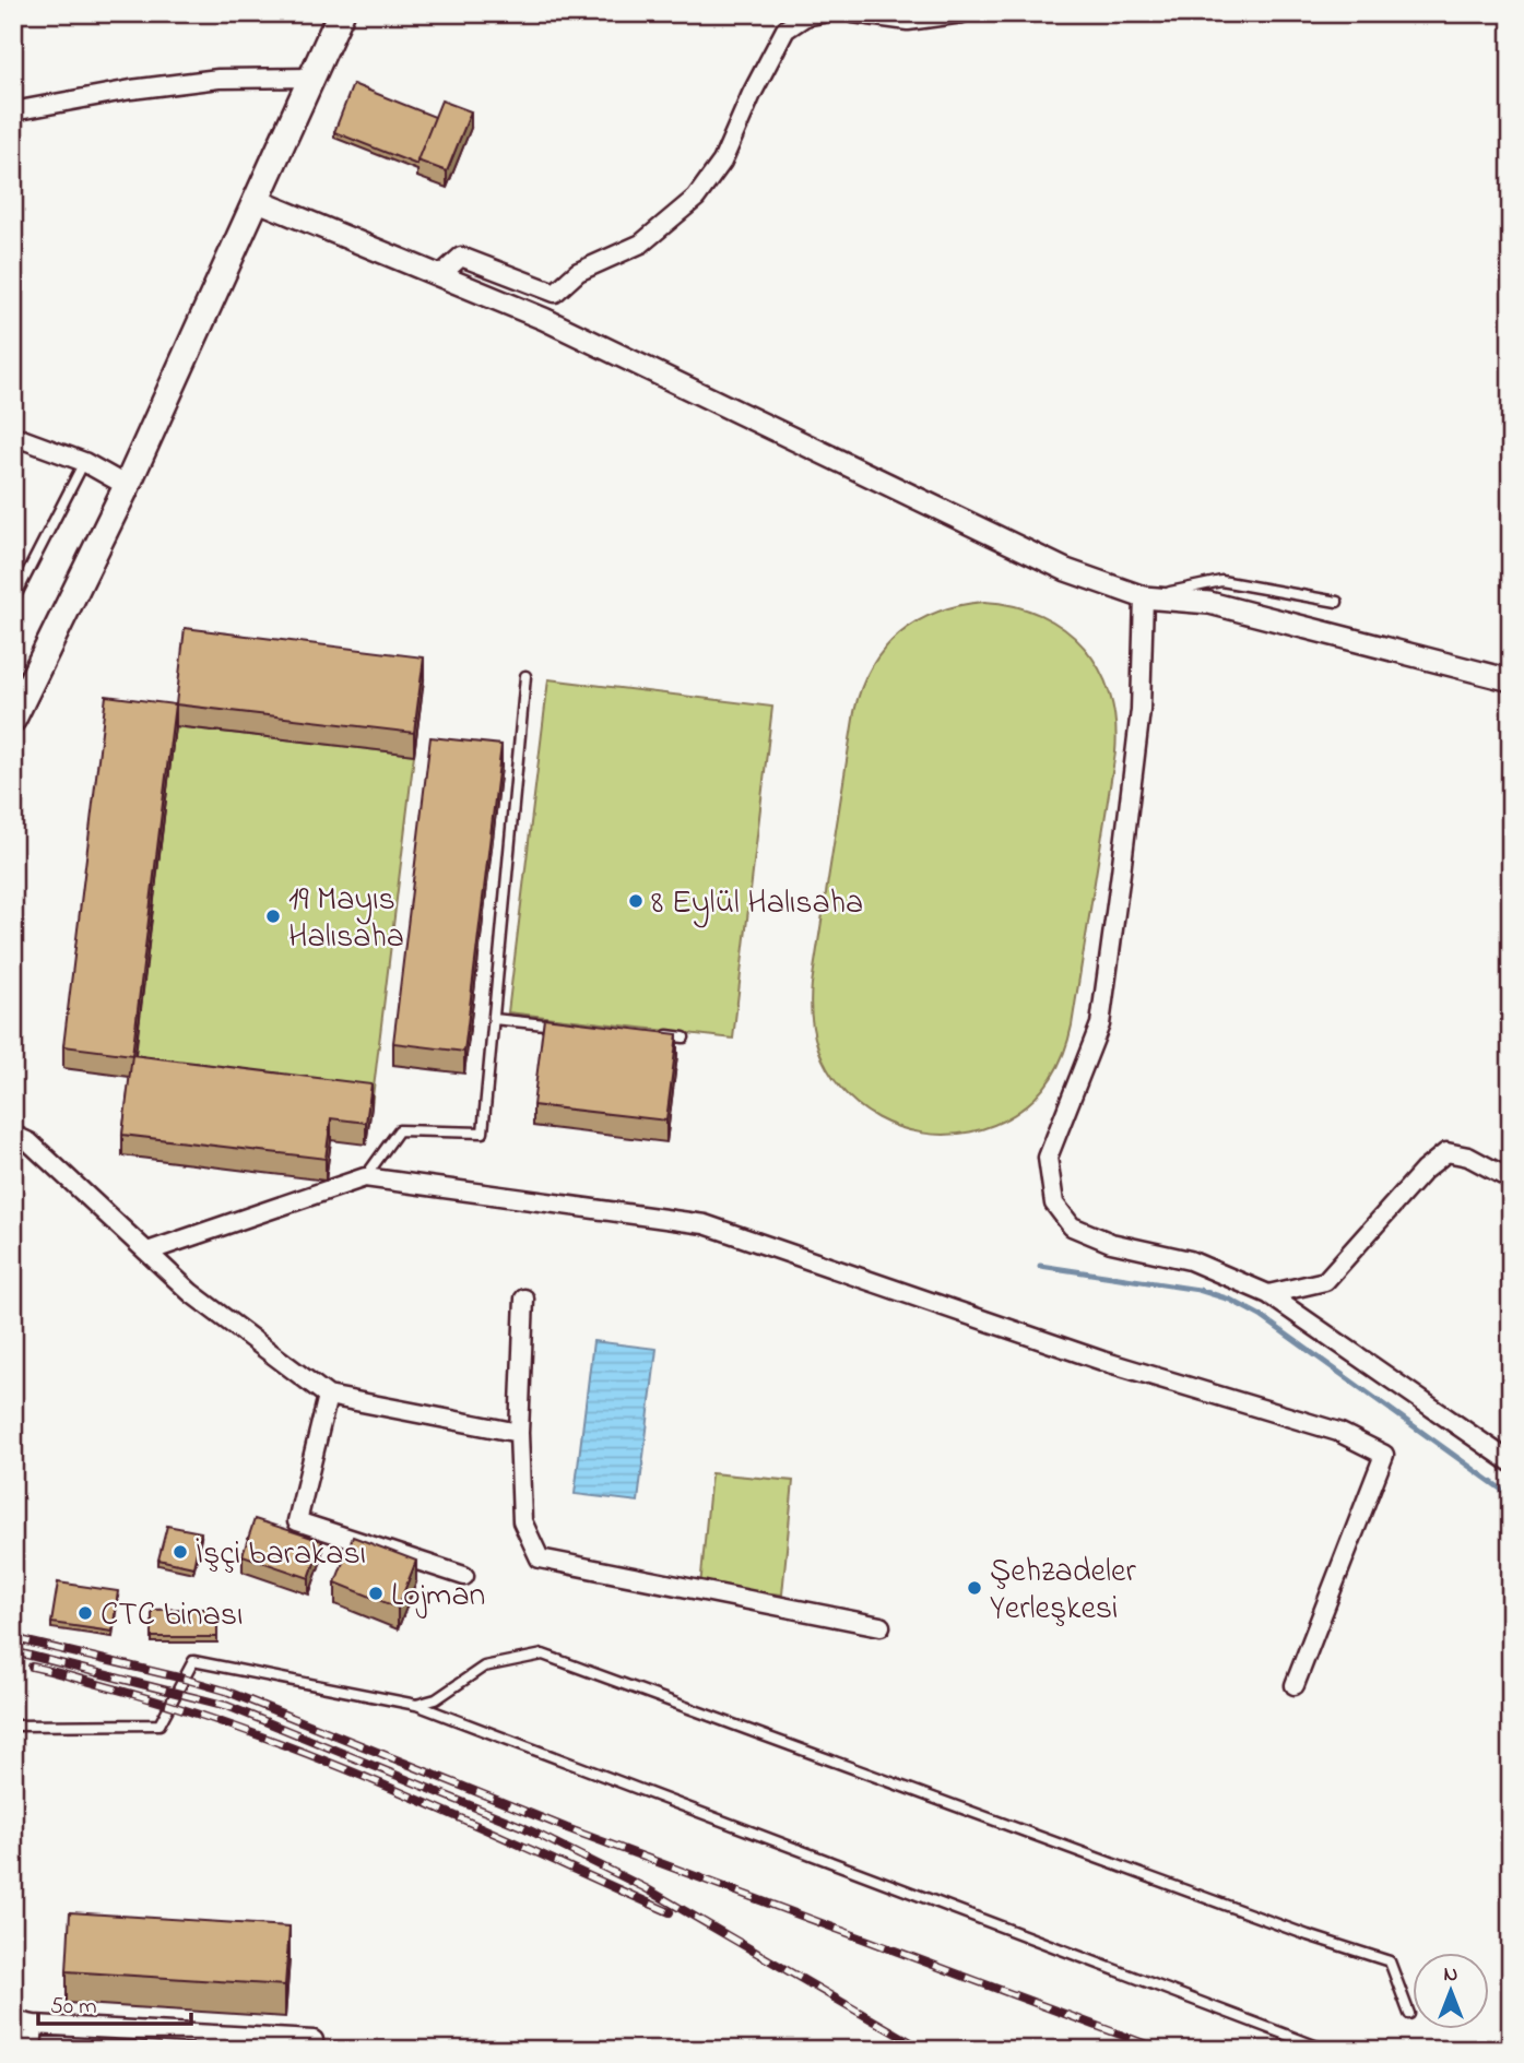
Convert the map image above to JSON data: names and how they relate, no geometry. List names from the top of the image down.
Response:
{
  "places": [
    "8 Eylül Halısaha",
    "19 Mayıs Halısaha",
    "İşçi barakası",
    "Şehzadeler Yerleşkesi",
    "Lojman",
    "CTC binası"
  ],
  "scale_bar": "50 m",
  "north": "top"
}
